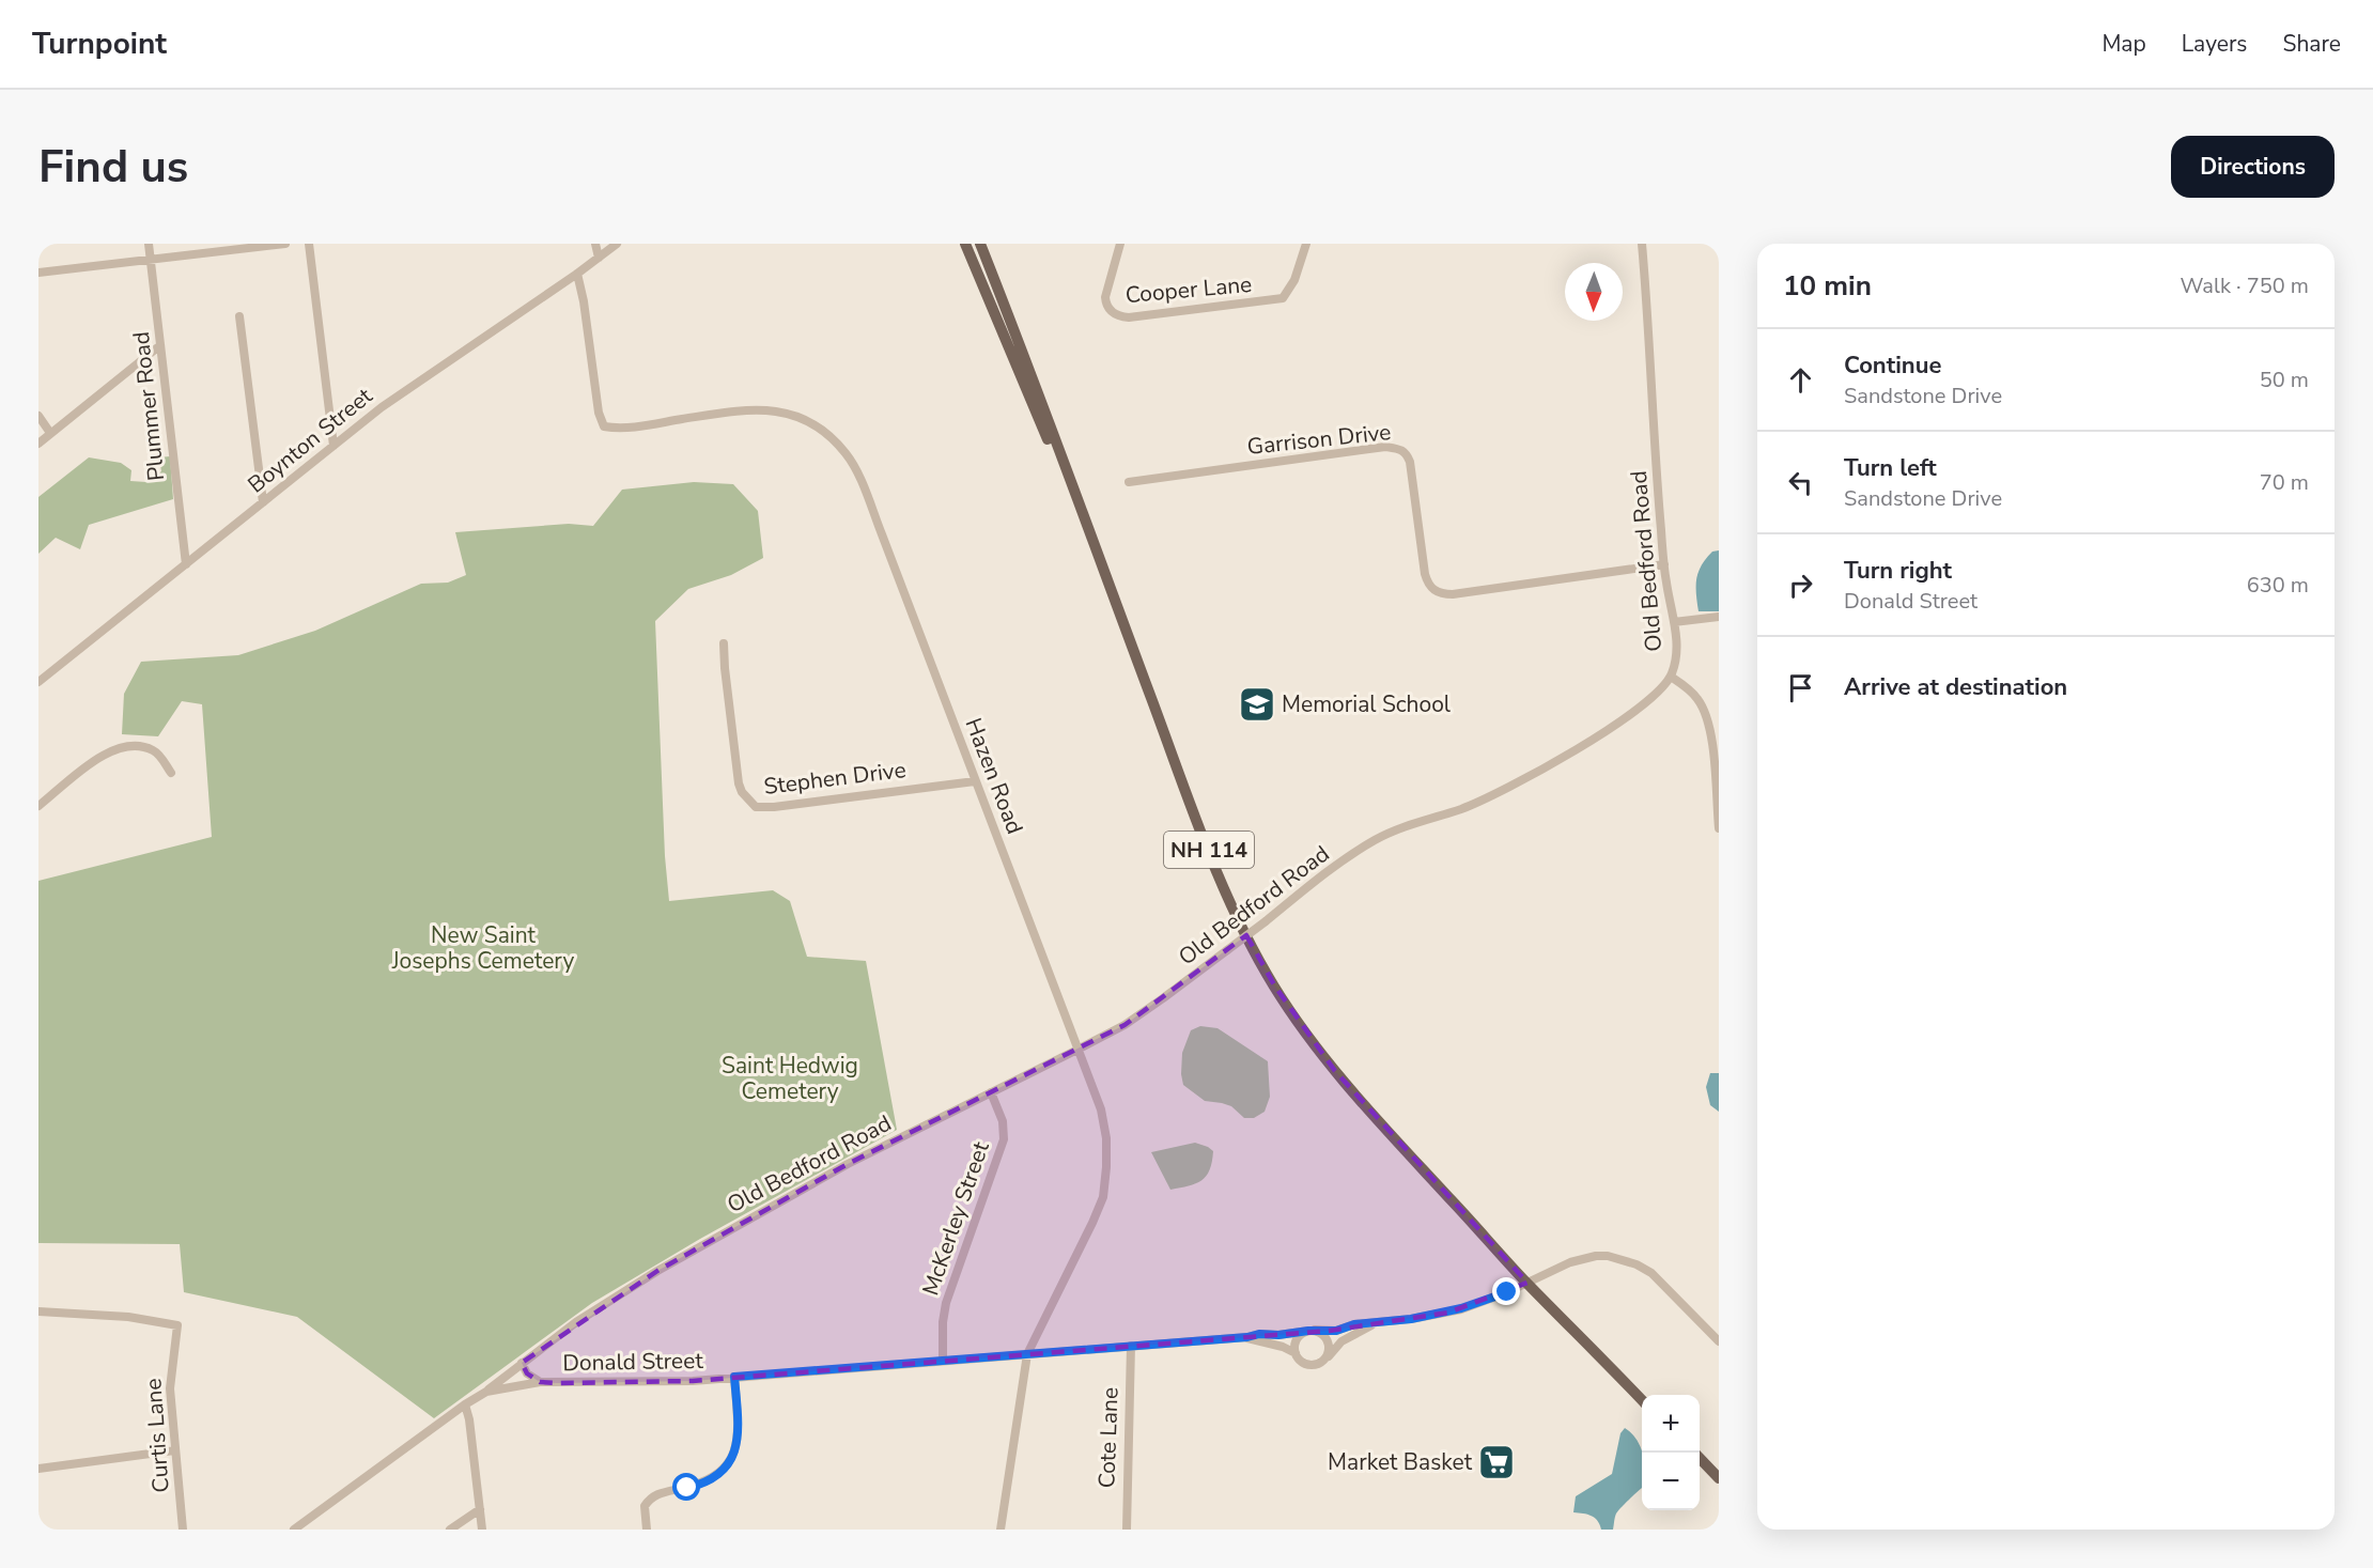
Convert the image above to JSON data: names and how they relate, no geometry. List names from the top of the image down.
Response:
{
  "streets": {
    "main road": ["NH 114"],
    "street": [
      "Cooper Lane",
      "Plummer Road",
      "Garrison Drive",
      "Boynton Street",
      "Old Bedford Road",
      "Hazen Road",
      "Stephen Drive",
      "McKerley Street",
      "Donald Street",
      "Curtis Lane",
      "Cote Lane"
    ]
  },
  "crossings": [
    ["Plummer Road", "Boynton Street"],
    ["Garrison Drive", "Old Bedford Road"],
    ["Boynton Street", "Hazen Road"],
    ["Old Bedford Road", "Hazen Road"],
    ["Old Bedford Road", "McKerley Street"],
    ["Old Bedford Road", "Donald Street"],
    ["Hazen Road", "Stephen Drive"],
    ["Hazen Road", "Donald Street"],
    ["NH 114", "Donald Street"],
    ["McKerley Street", "Donald Street"],
    ["Donald Street", "Cote Lane"]
  ],
  "parks": ["New Saint Josephs Cemetery", "Saint Hedwig Cemetery"],
  "places": {
    "school or university": ["Memorial School"],
    "supermarket": ["Market Basket"]
  },
  "north": "bottom",
  "page": {
    "header": "Turnpoint",
    "nav": ["Map", "Layers", "Share"],
    "buttons": "Directions",
    "title": "Find us",
    "heading": ["10 min", "Walk · 750 m"],
    "list": [
      ["Continue", "Sandstone Drive", "50 m"],
      ["Turn left", "Sandstone Drive", "70 m"],
      ["Turn right", "Donald Street", "630 m"],
      "Arrive at destination"
    ],
    "map_buttons": ["+", "−"]
  }
}
